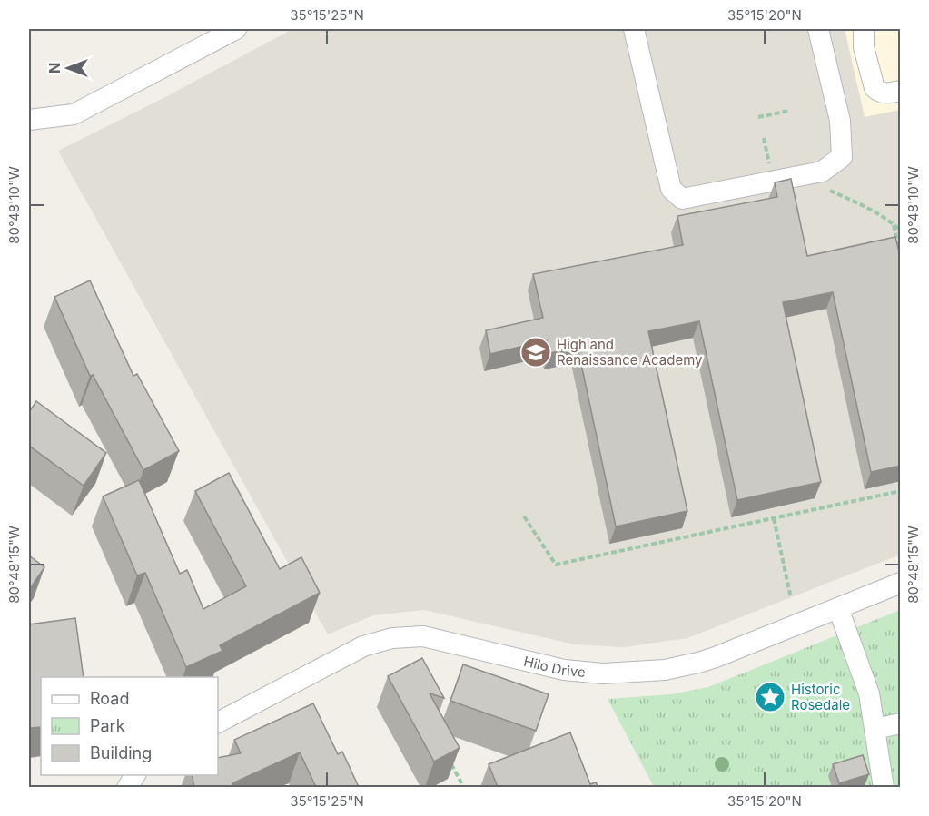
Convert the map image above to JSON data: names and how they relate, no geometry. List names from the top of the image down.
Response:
{
  "streets": {
    "street": ["Hilo Drive"]
  },
  "places": {
    "school or university": ["Highland Renaissance Academy"],
    "place": ["Historic Rosedale"]
  },
  "legend": ["Road", "Park", "Building"],
  "north": "left",
  "coordinates": [
    "35°15'25\"N",
    "35°15'20\"N",
    "80°48'10\"W",
    "80°48'15\"W"
  ]
}
